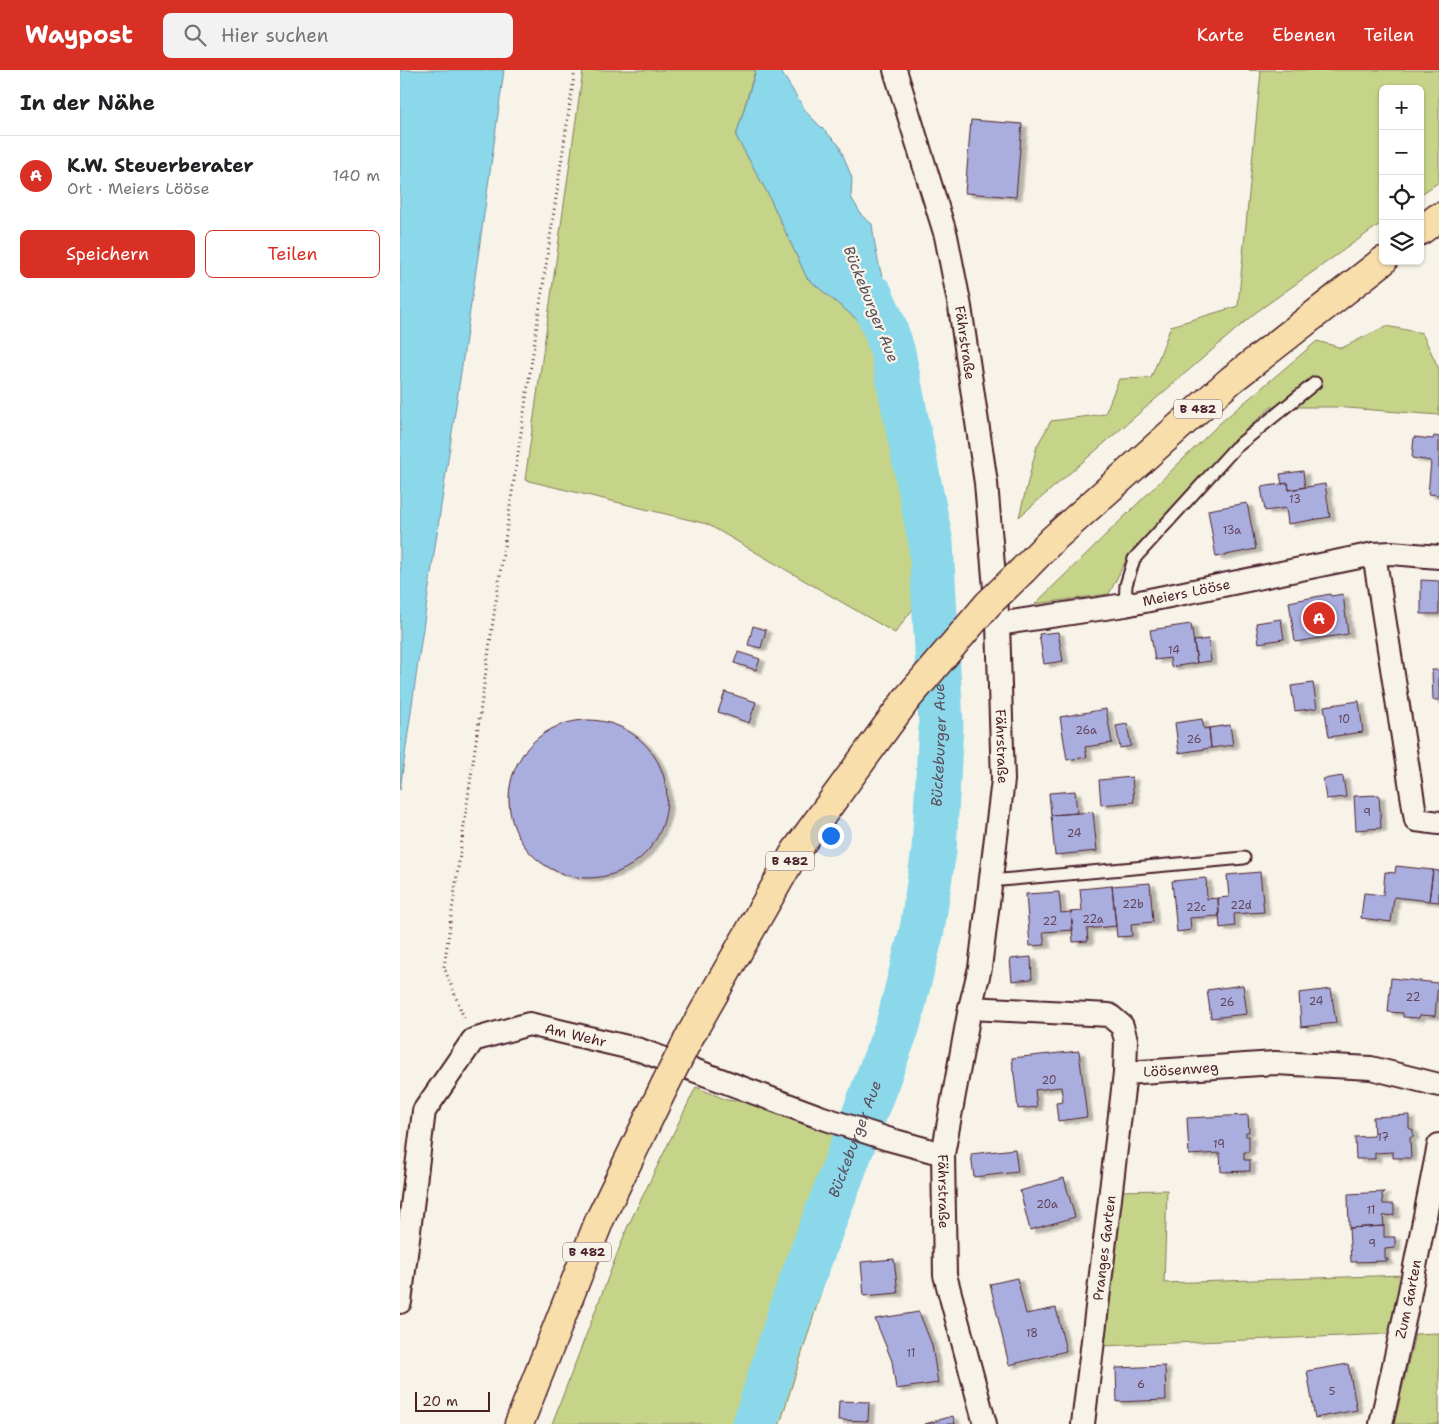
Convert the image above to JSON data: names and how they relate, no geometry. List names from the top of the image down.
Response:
{
  "streets": {
    "main road": ["B 482"],
    "street": [
      "Fährstraße",
      "Meiers Lööse",
      "Am Wehr",
      "Löösenweg",
      "Pranges Garten",
      "Zum Garten"
    ]
  },
  "crossings": [
    ["Fährstraße", "Meiers Lööse"],
    ["Fährstraße", "Am Wehr"],
    ["Fährstraße", "Löösenweg"],
    ["Löösenweg", "Pranges Garten"]
  ],
  "water": ["Bückeburger Aue"],
  "house_numbers": [
    "13",
    "13a",
    "14",
    "10",
    "26a",
    "26",
    "9",
    "24",
    "22b",
    "22d",
    "22c",
    "22a",
    "22",
    "22",
    "24",
    "26",
    "20",
    "17",
    "19",
    "20a",
    "11",
    "9",
    "18",
    "11",
    "6",
    "5"
  ],
  "scale_bar": "20 m",
  "page": {
    "header": "Waypost",
    "search": "Hier suchen",
    "nav": ["Karte", "Ebenen", "Teilen"],
    "heading": "In der Nähe",
    "map_buttons": ["+", "−"],
    "list": [
      {
        "mark": "A",
        "name": "K.W. Steuerberater",
        "note": "Ort · Meiers Lööse",
        "value": "140 m"
      }
    ],
    "buttons": ["Speichern", "Teilen"],
    "pins": "A",
    "scale": "20 m"
  }
}
